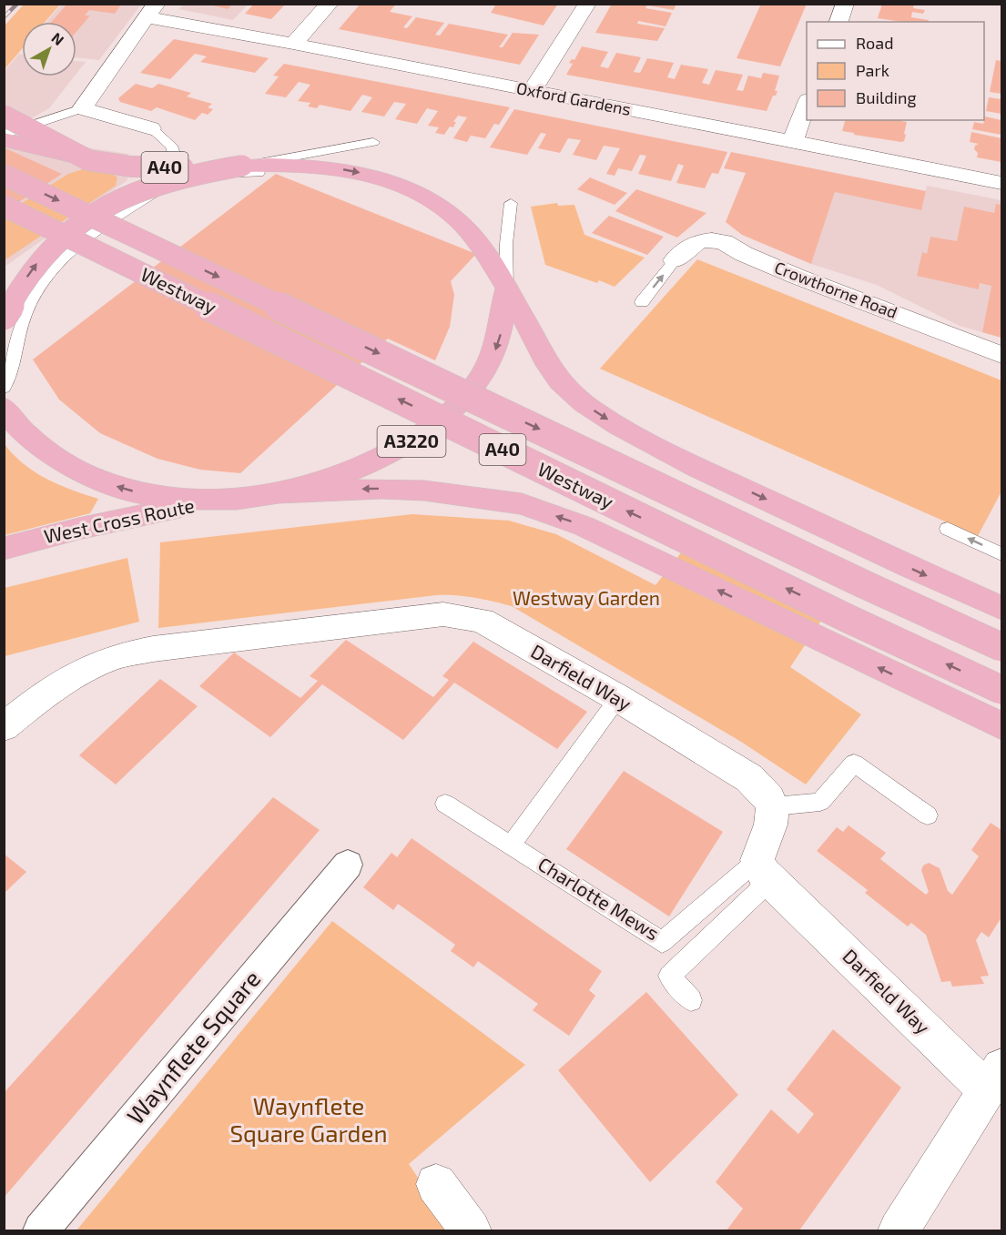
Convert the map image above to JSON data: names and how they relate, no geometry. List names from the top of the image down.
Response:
{
  "streets": {
    "highway": [
      "A40",
      "Westway",
      "A3220",
      "West Cross Route"
    ],
    "street": [
      "Oxford Gardens",
      "Crowthorne Road",
      "Darfield Way",
      "Waynflete Square"
    ],
    "lane": ["Charlotte Mews"]
  },
  "crossings": [
    ["A3220", "West Cross Route"],
    ["Darfield Way", "Charlotte Mews"]
  ],
  "parks": ["Westway Garden", "Waynflete Square Garden"],
  "legend": ["Road", "Park", "Building"],
  "north": "top right"
}
